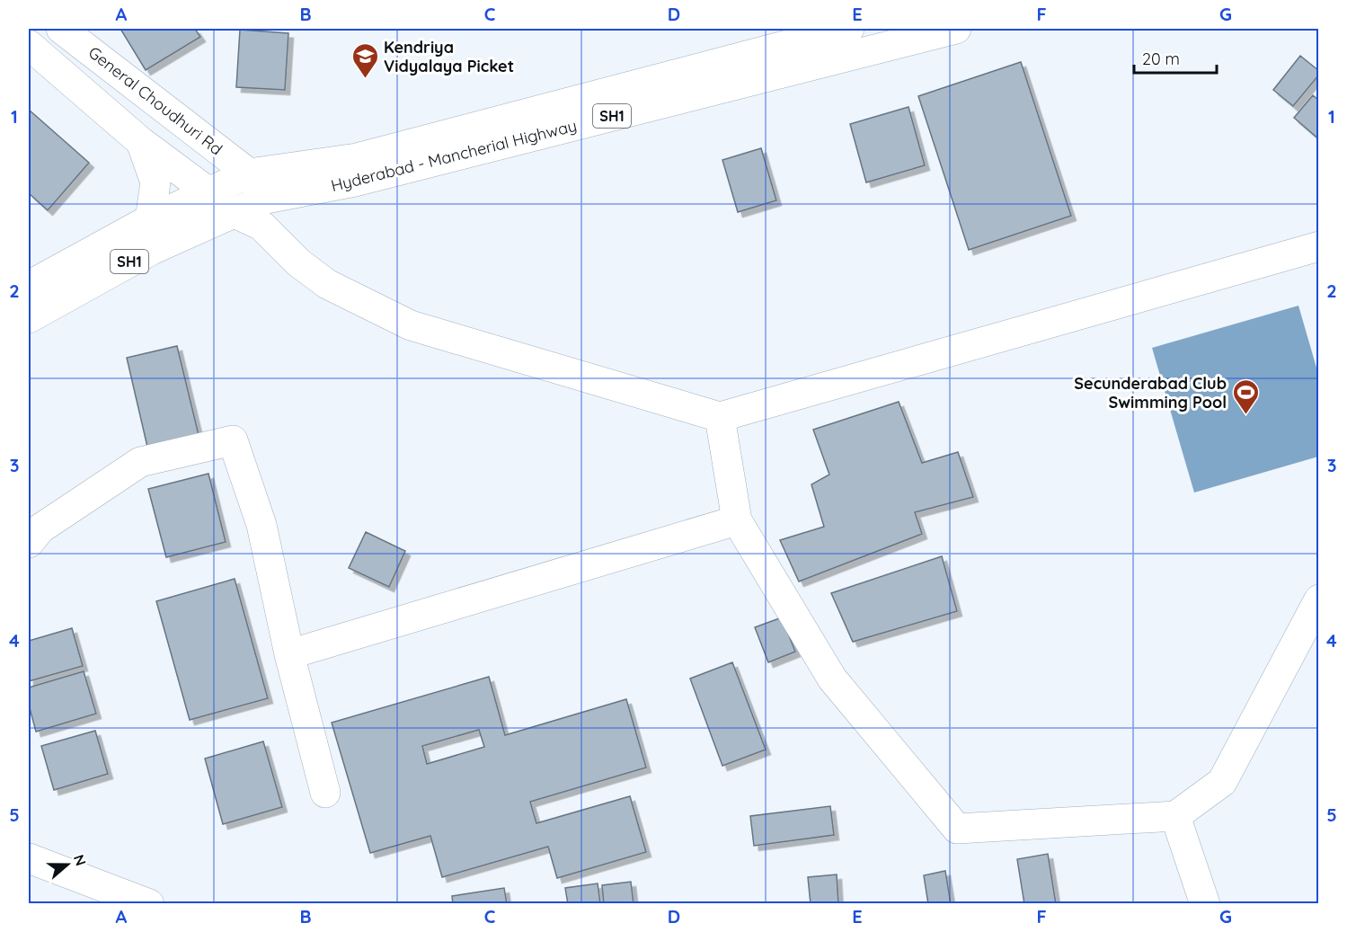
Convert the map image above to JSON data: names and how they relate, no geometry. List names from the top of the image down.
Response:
{
  "streets": {
    "main road": ["General Choudhuri Rd", "SH1", "Hyderabad - Mancherial Highway"]
  },
  "crossings": [
    ["General Choudhuri Rd", "Hyderabad - Mancherial Highway"],
    ["SH1", "Hyderabad - Mancherial Highway"]
  ],
  "places": {
    "school or university": ["Kendriya Vidyalaya Picket"],
    "sports": ["Secunderabad Club Swimming Pool"]
  },
  "scale_bar": "20 m",
  "north": "right",
  "grid": {
    "columns": [
      "A",
      "B",
      "C",
      "D",
      "E",
      "F",
      "G"
    ],
    "rows": [
      "1",
      "2",
      "3",
      "4",
      "5"
    ]
  }
}
